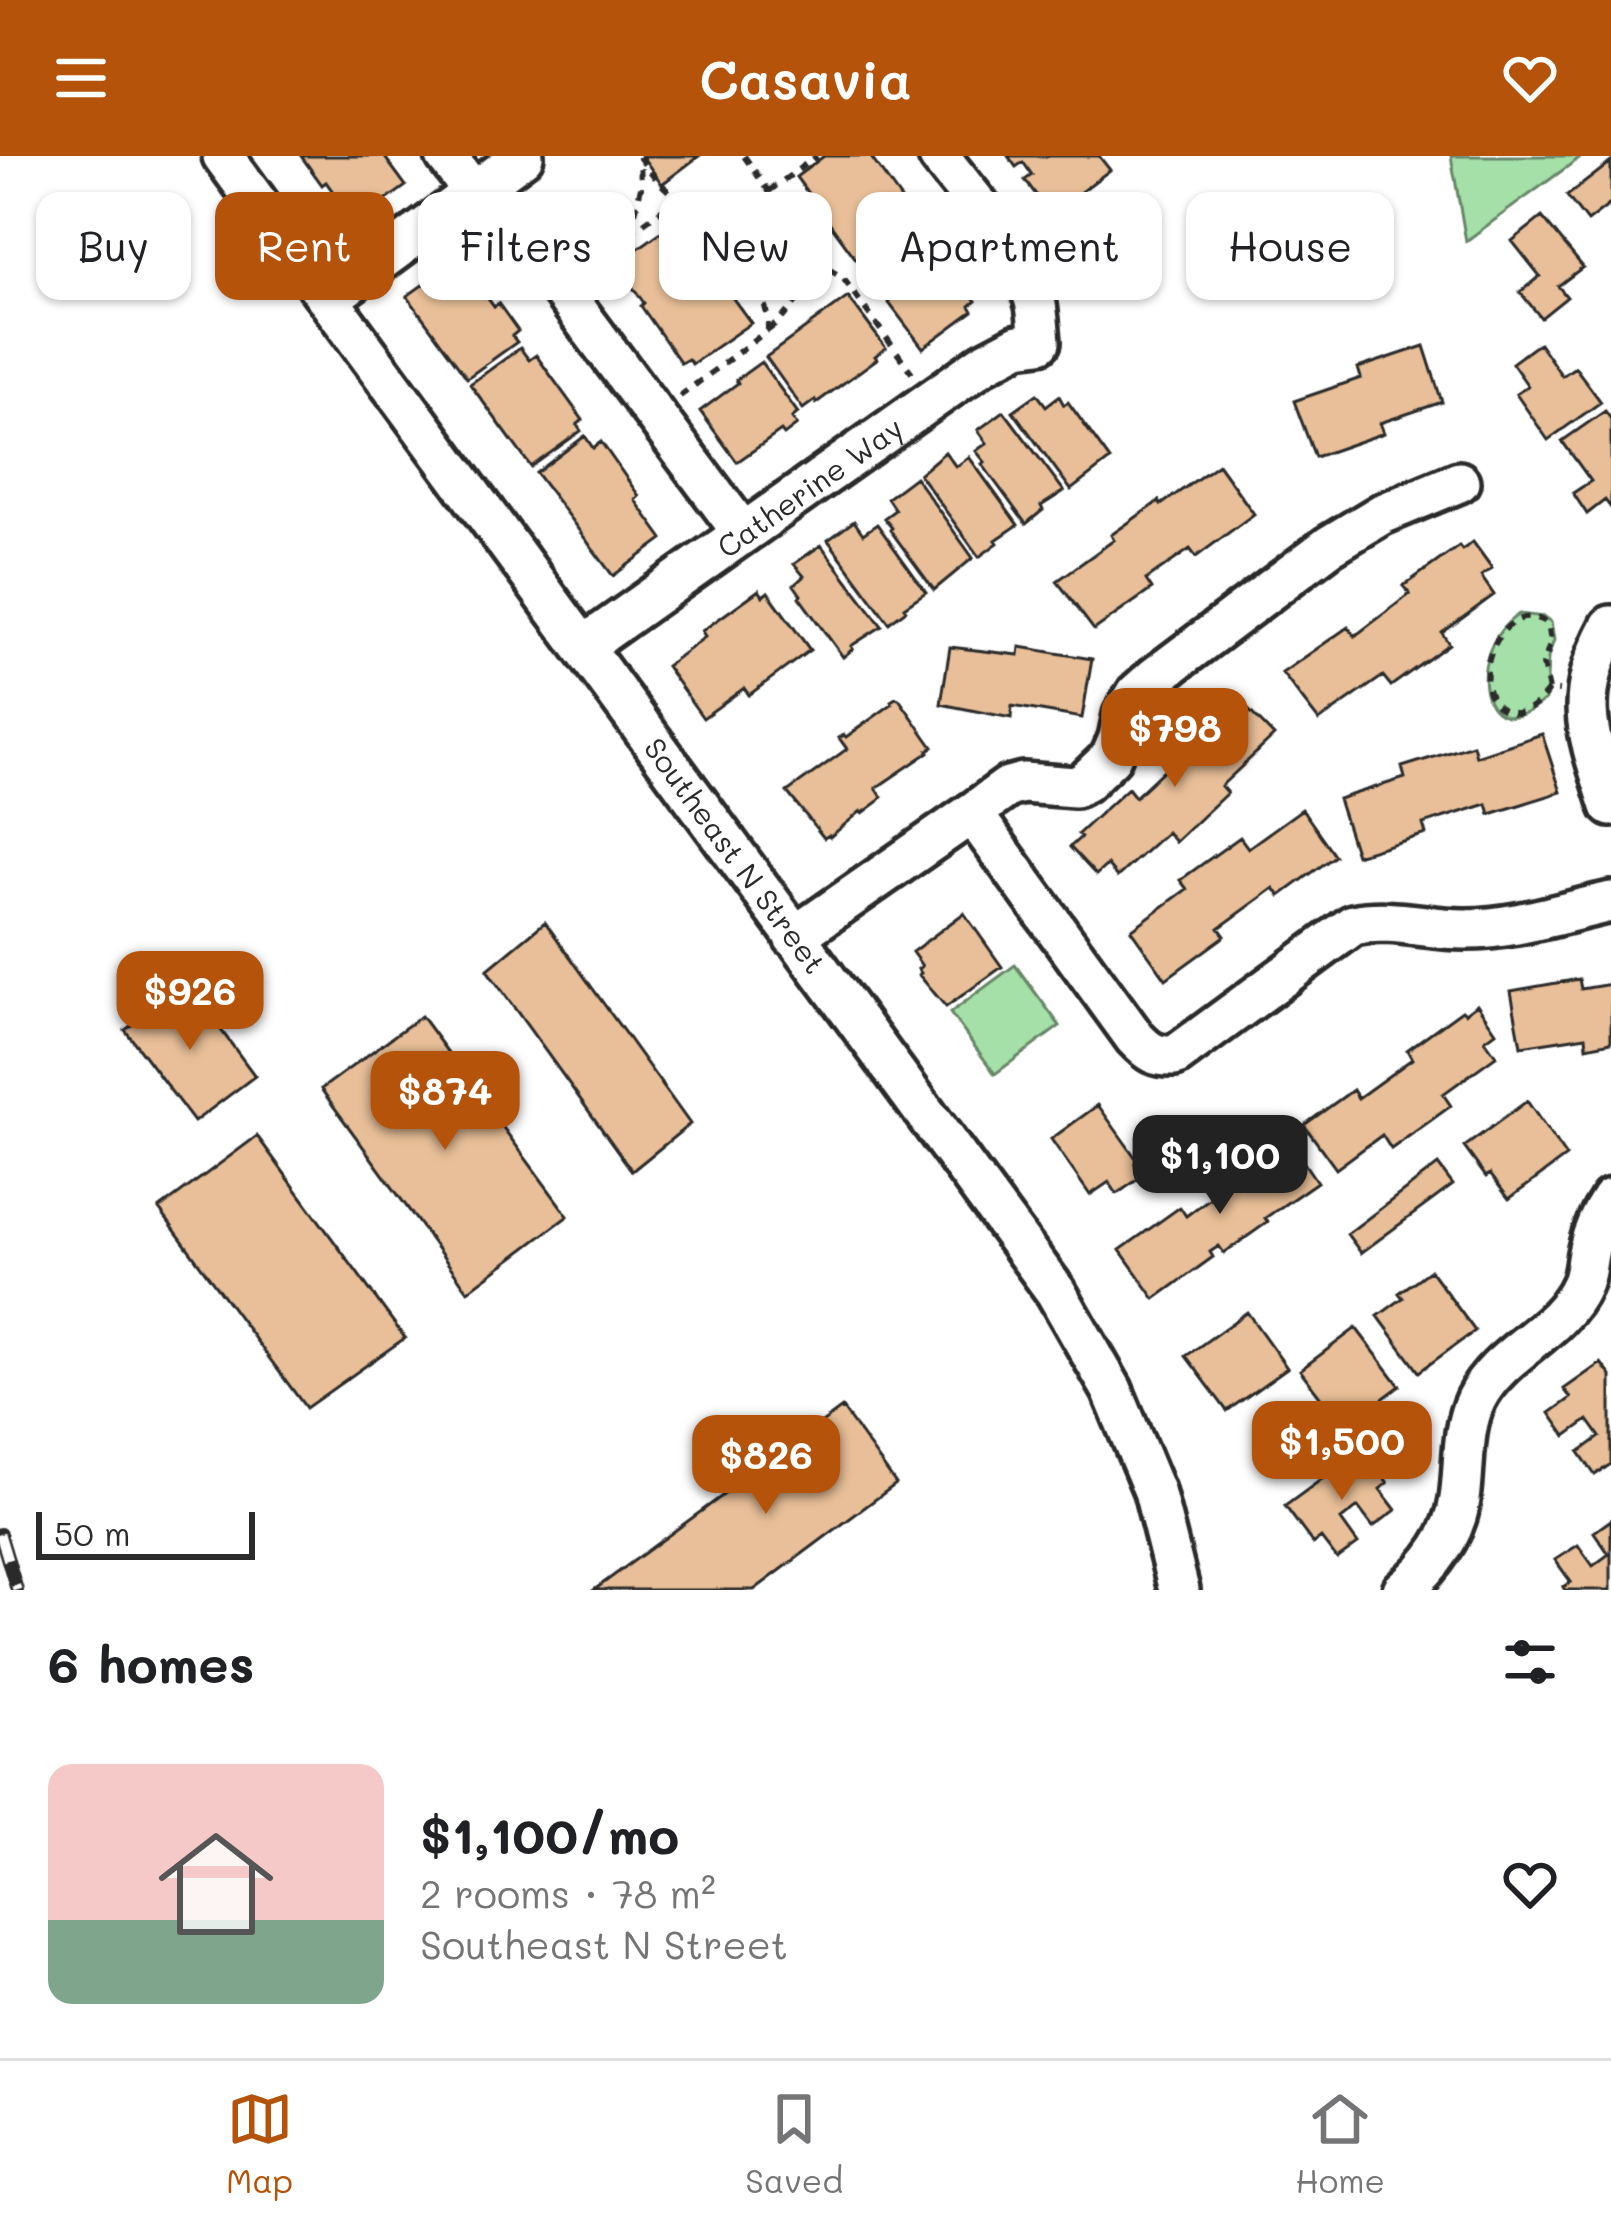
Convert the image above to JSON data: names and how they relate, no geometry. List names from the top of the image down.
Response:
{
  "streets": {
    "street": ["Catherine Way", "Southeast N Street"]
  },
  "crossings": [
    ["Catherine Way", "Southeast N Street"]
  ],
  "scale_bar": "50 m",
  "page": {
    "header": "Casavia",
    "chip": [
      "Buy",
      "Rent",
      "Filters",
      "New",
      "Apartment",
      "House"
    ],
    "price": [
      "$798",
      "$926",
      "$874",
      "$1,100",
      "$1,500",
      "$826"
    ],
    "scale": "50 m",
    "heading": "6 homes",
    "list": [
      {
        "name": "$1,100/mo",
        "note": "2 rooms · 78 m² · Southeast N Street"
      }
    ],
    "tabs": ["Map", "Saved", "Home"]
  }
}
